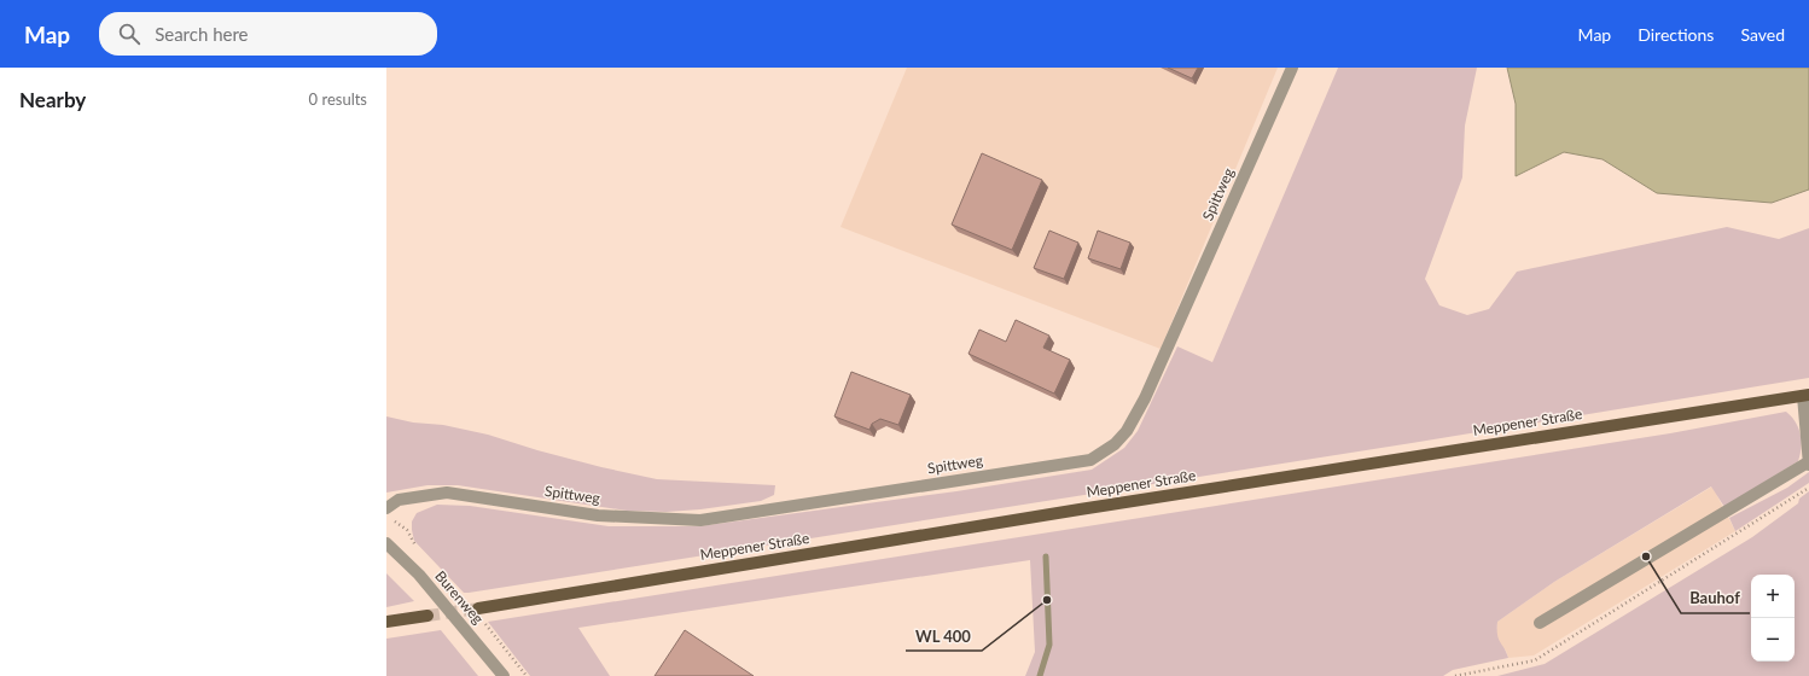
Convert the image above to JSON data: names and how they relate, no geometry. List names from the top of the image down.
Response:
{
  "streets": {
    "main road": ["Meppener Straße"],
    "street": ["Spittweg", "Burenweg"]
  },
  "places": ["Bauhof", "WL 400"],
  "page": {
    "header": "Map",
    "search": "Search here",
    "nav": ["Map", "Directions", "Saved"],
    "heading": ["Nearby", "0 results"],
    "map_buttons": ["+", "−"]
  }
}
